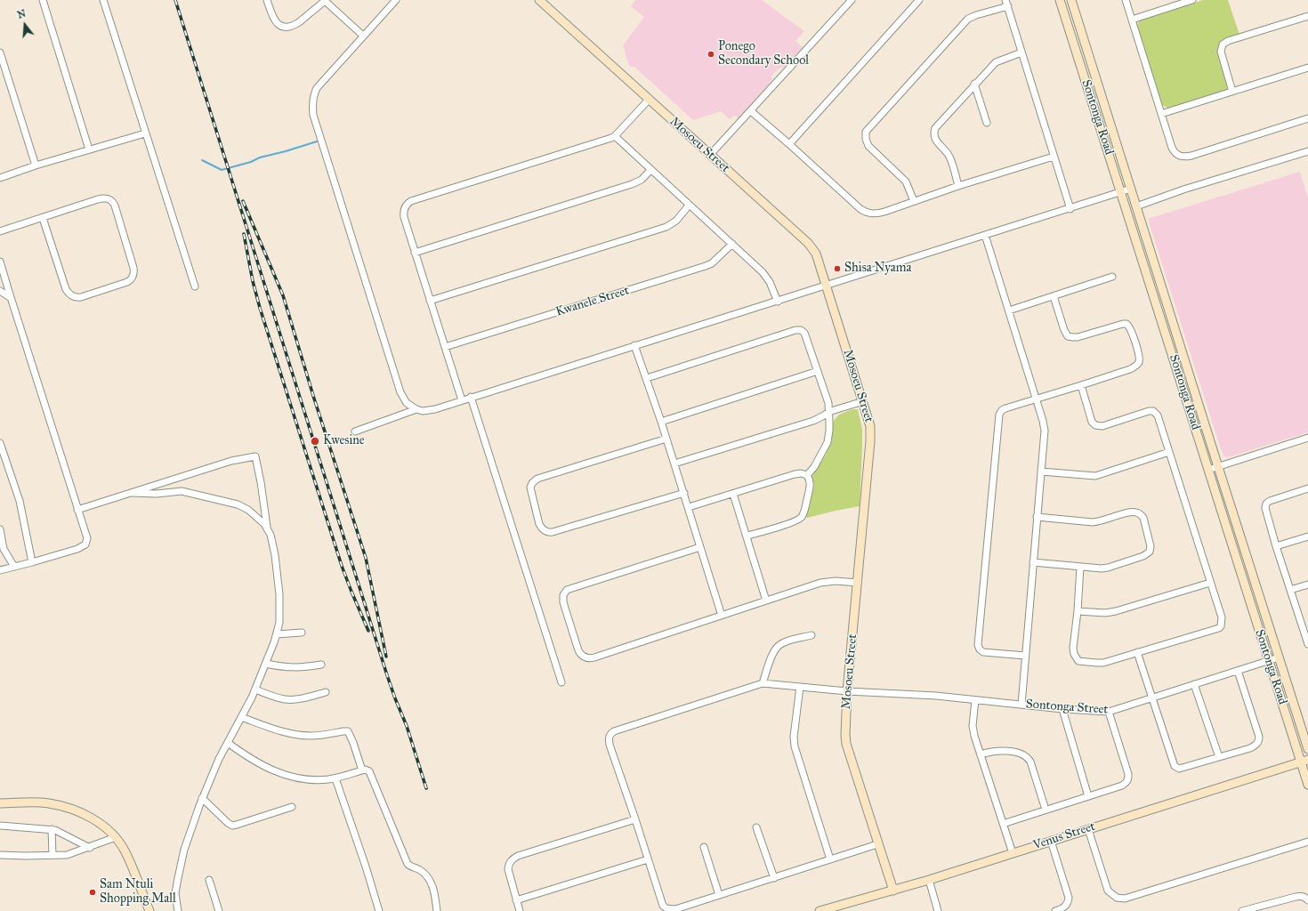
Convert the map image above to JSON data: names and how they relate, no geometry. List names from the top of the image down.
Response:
{
  "streets": {
    "street": [
      "Sontonga Road",
      "Mosoeu Street",
      "Kwanele Street",
      "Sontonga Street",
      "Venus Street"
    ]
  },
  "crossings": [
    ["Sontonga Road", "Sontonga Street"],
    ["Sontonga Road", "Venus Street"],
    ["Mosoeu Street", "Sontonga Street"],
    ["Mosoeu Street", "Venus Street"]
  ],
  "places": [
    "Ponego Secondary School",
    "Shisa Nyama",
    "Kwesine",
    "Sam Ntuli Shopping Mall"
  ],
  "north": "top"
}
